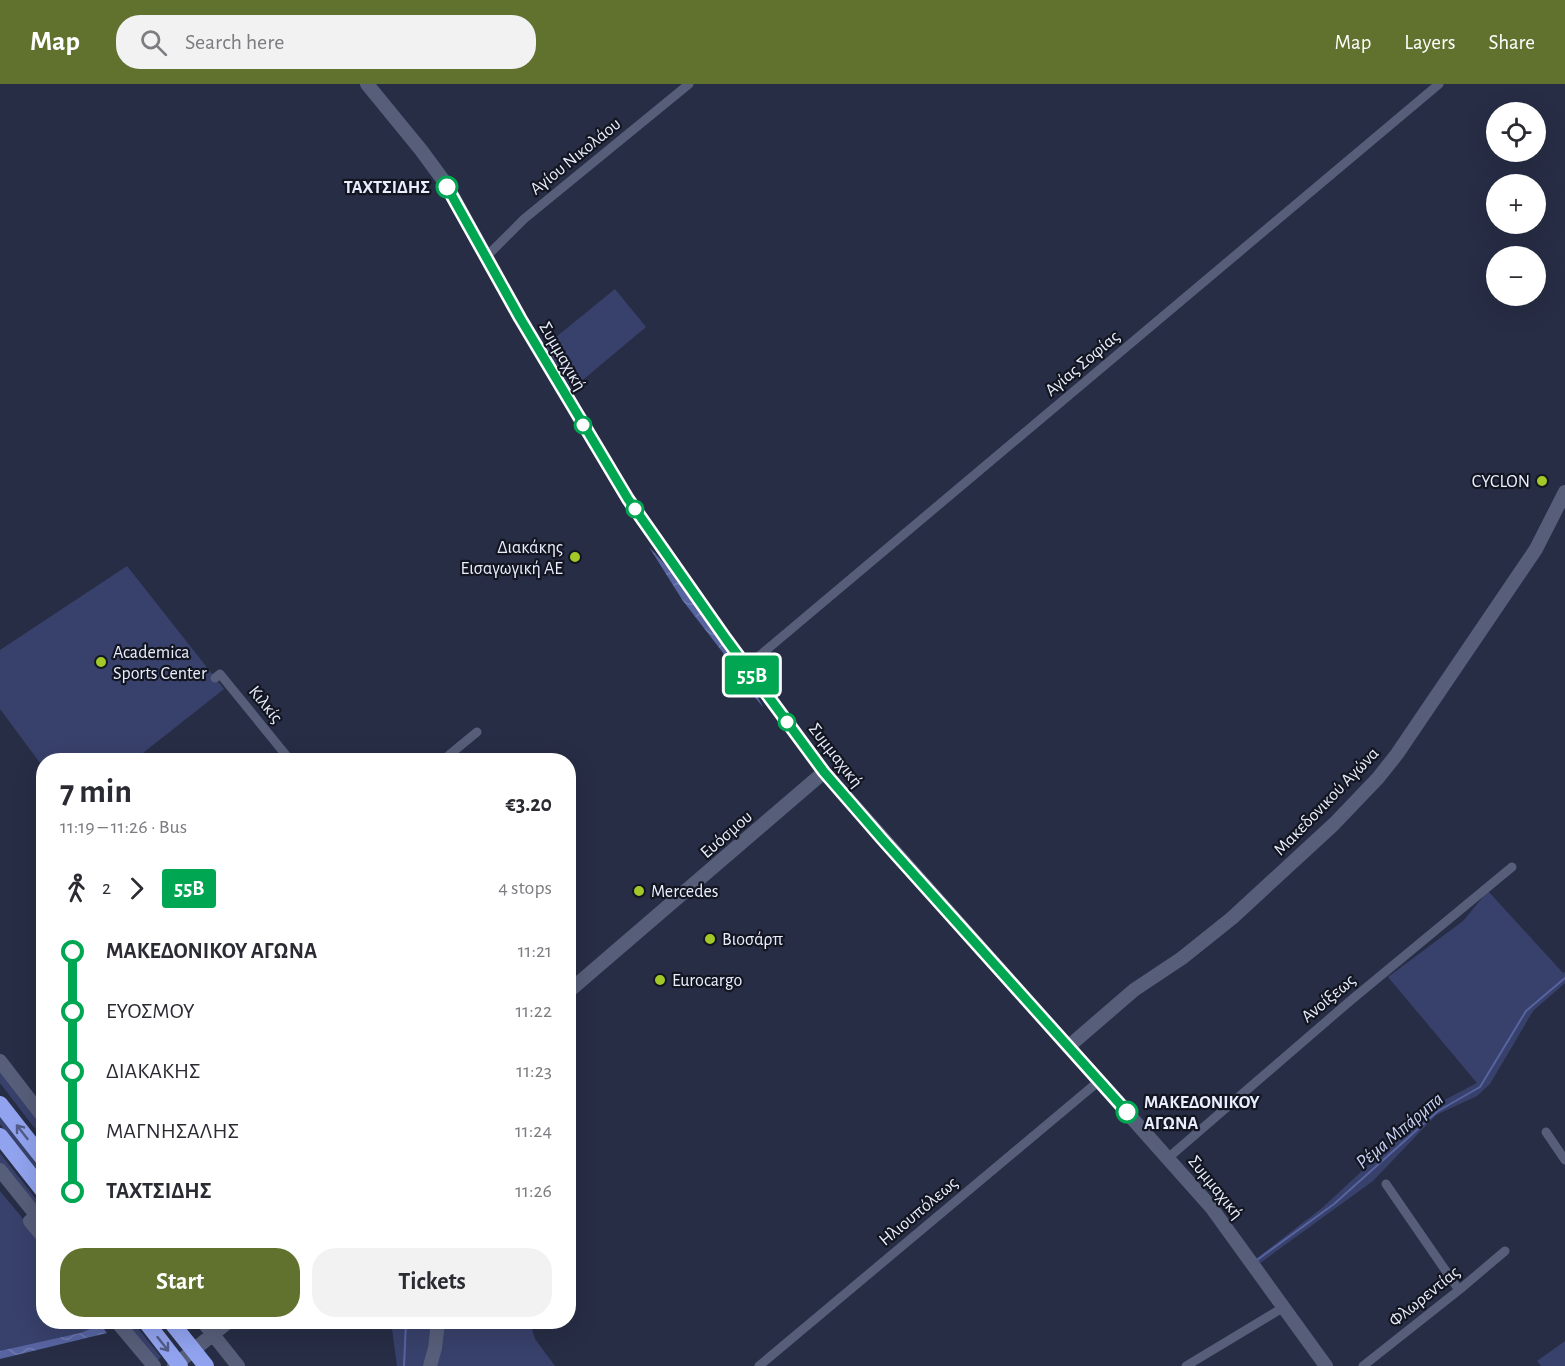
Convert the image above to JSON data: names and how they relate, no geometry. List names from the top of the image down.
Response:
{
  "streets": {
    "street": [
      "Αγίου Νικολάου",
      "Συμμαχική",
      "Αγίας Σοφίας",
      "Κιλκίς",
      "Μακεδονικού Αγώνα",
      "Ευόσμου",
      "Ανοίξεως",
      "Ηλιουπόλεως",
      "Φλωρεντίας"
    ]
  },
  "crossings": [
    ["Αγίου Νικολάου", "Συμμαχική"],
    ["Συμμαχική", "Αγίας Σοφίας"],
    ["Συμμαχική", "Μακεδονικού Αγώνα"],
    ["Συμμαχική", "Ευόσμου"],
    ["Συμμαχική", "Ανοίξεως"],
    ["Συμμαχική", "Ηλιουπόλεως"]
  ],
  "water": ["Ρέμα Μπάρμπα"],
  "places": [
    "ΤΑΧΤΣΙΔΗΣ",
    "CYCLON",
    "Διακάκης Εισαγωγική ΑΕ",
    "Academica Sports Center",
    "Mercedes",
    "Βιοσάρπ",
    "Eurocargo",
    "ΜΑΚΕΔΟΝΙΚΟΥ ΑΓΩΝΑ"
  ],
  "lines": ["bus line 55Β"],
  "page": {
    "header": "Map",
    "search": "Search here",
    "nav": ["Map", "Layers", "Share"],
    "on_map": "55Β",
    "map_buttons": ["+", "−"],
    "heading": ["7 min", "11:19 – 11:26 · Bus", "€3.20"],
    "legs": ["2", "55Β", "4 stops"],
    "list": [
      {
        "name": "ΜΑΚΕΔΟΝΙΚΟΥ ΑΓΩΝΑ",
        "value": "11:21"
      },
      {
        "name": "ΕΥΟΣΜΟΥ",
        "value": "11:22"
      },
      {
        "name": "ΔΙΑΚΑΚΗΣ",
        "value": "11:23"
      },
      {
        "name": "ΜΑΓΝΗΣΑΛΗΣ",
        "value": "11:24"
      },
      {
        "name": "ΤΑΧΤΣΙΔΗΣ",
        "value": "11:26"
      }
    ],
    "buttons": ["Start", "Tickets"]
  }
}
